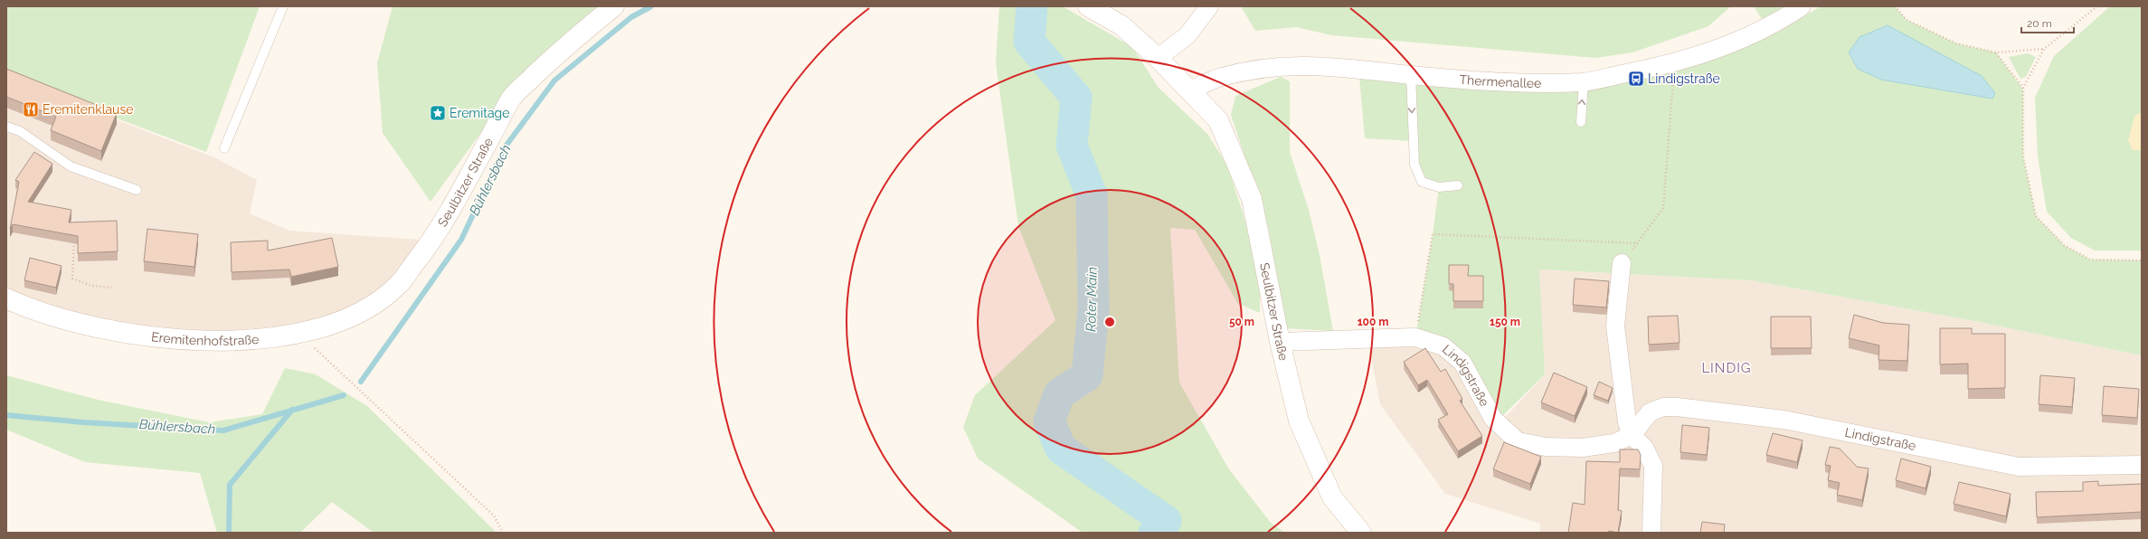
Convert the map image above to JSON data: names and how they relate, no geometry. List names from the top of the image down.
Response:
{
  "streets": {
    "street": [
      "Thermenallee",
      "Seulbitzer Straße",
      "Eremitenhofstraße",
      "Lindigstraße"
    ]
  },
  "crossings": [
    ["Thermenallee", "Seulbitzer Straße"],
    ["Seulbitzer Straße", "Eremitenhofstraße"],
    ["Seulbitzer Straße", "Lindigstraße"]
  ],
  "districts": ["LINDIG"],
  "water": ["Bühlersbach", "Roter Main"],
  "places": {
    "bus stop": ["Lindigstraße"],
    "restaurant": ["Eremitenklause"],
    "place": ["Eremitage"]
  },
  "scale_bar": "20 m",
  "rings": ["50 m", "100 m", "150 m"]
}
